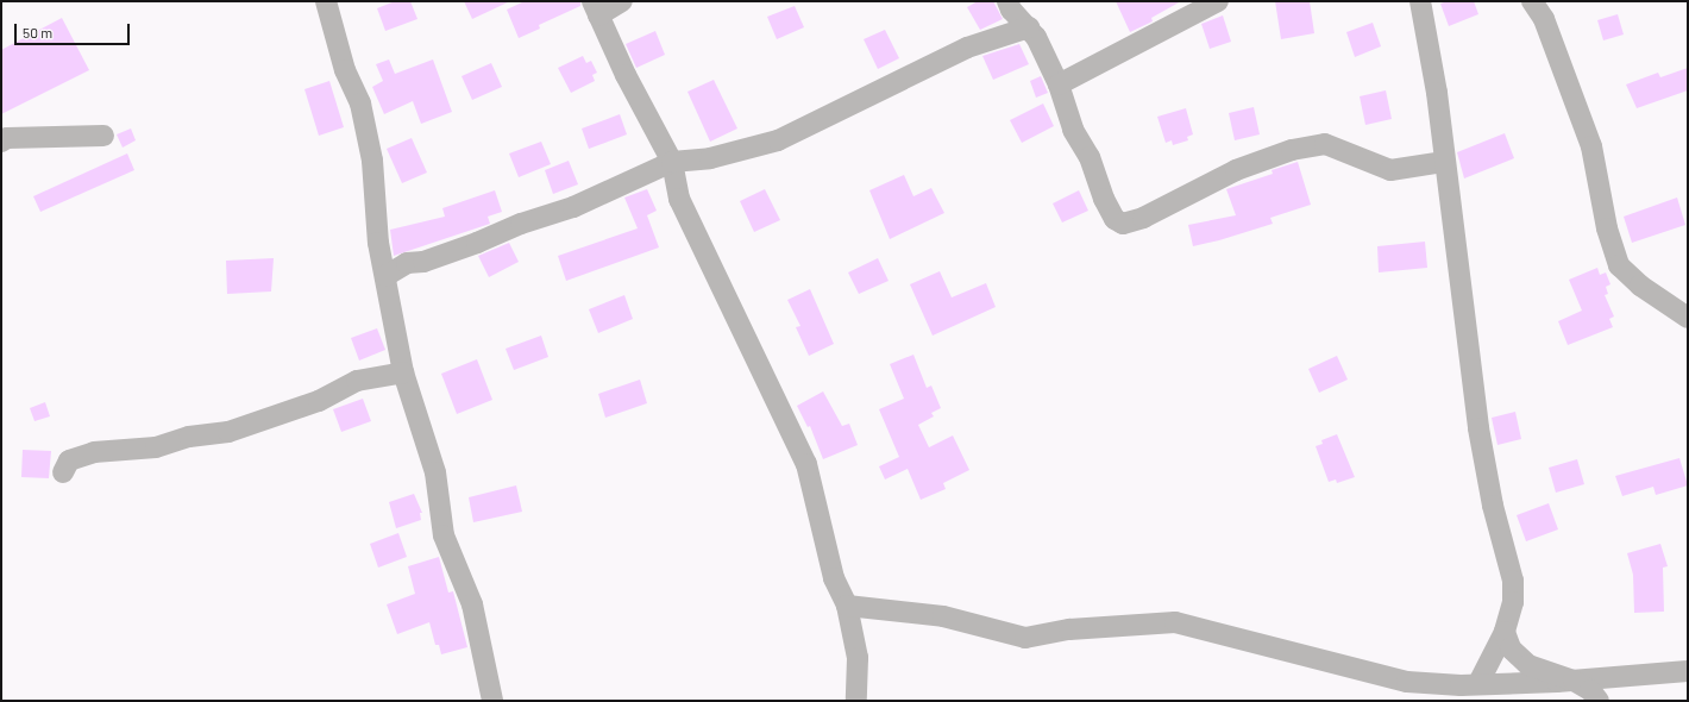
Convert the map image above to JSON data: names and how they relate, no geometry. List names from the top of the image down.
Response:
{
  "scale_bar": "50 m"
}
